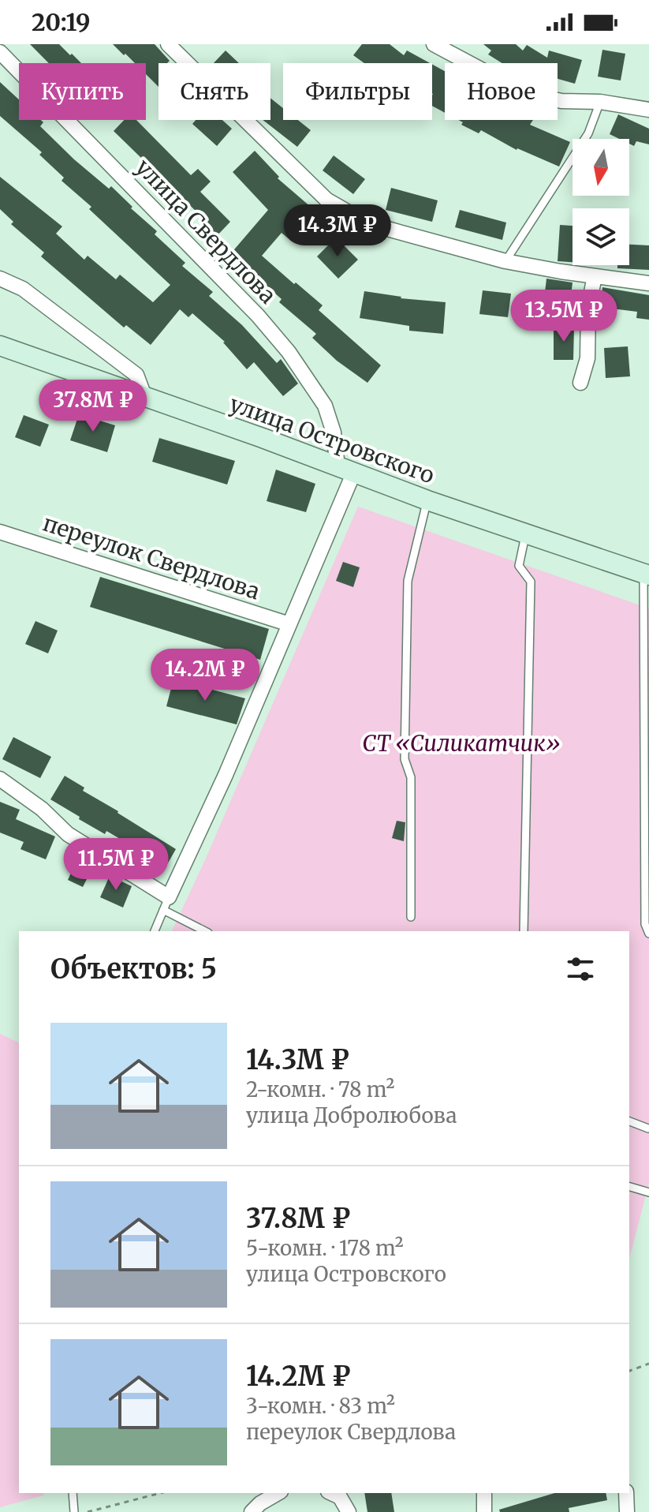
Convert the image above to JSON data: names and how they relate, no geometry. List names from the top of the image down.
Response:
{
  "streets": {
    "street": ["улица Свердлова", "улица Островского", "переулок Свердлова"]
  },
  "crossings": [
    ["улица Свердлова", "улица Островского"]
  ],
  "parks": ["СТ «Силикатчик»"],
  "north": "bottom",
  "page": {
    "status": "20:19",
    "chip": [
      "Купить",
      "Снять",
      "Фильтры",
      "Новое"
    ],
    "price": [
      "14.3M ₽",
      "13.5M ₽",
      "37.8M ₽",
      "14.2M ₽",
      "11.5M ₽"
    ],
    "heading": "Объектов: 5",
    "list": [
      {
        "name": "14.3M ₽",
        "note": "2-комн. · 78 m² · улица Добролюбова"
      },
      {
        "name": "37.8M ₽",
        "note": "5-комн. · 178 m² · улица Островского"
      },
      {
        "name": "14.2M ₽",
        "note": "3-комн. · 83 m² · переулок Свердлова"
      }
    ]
  }
}
